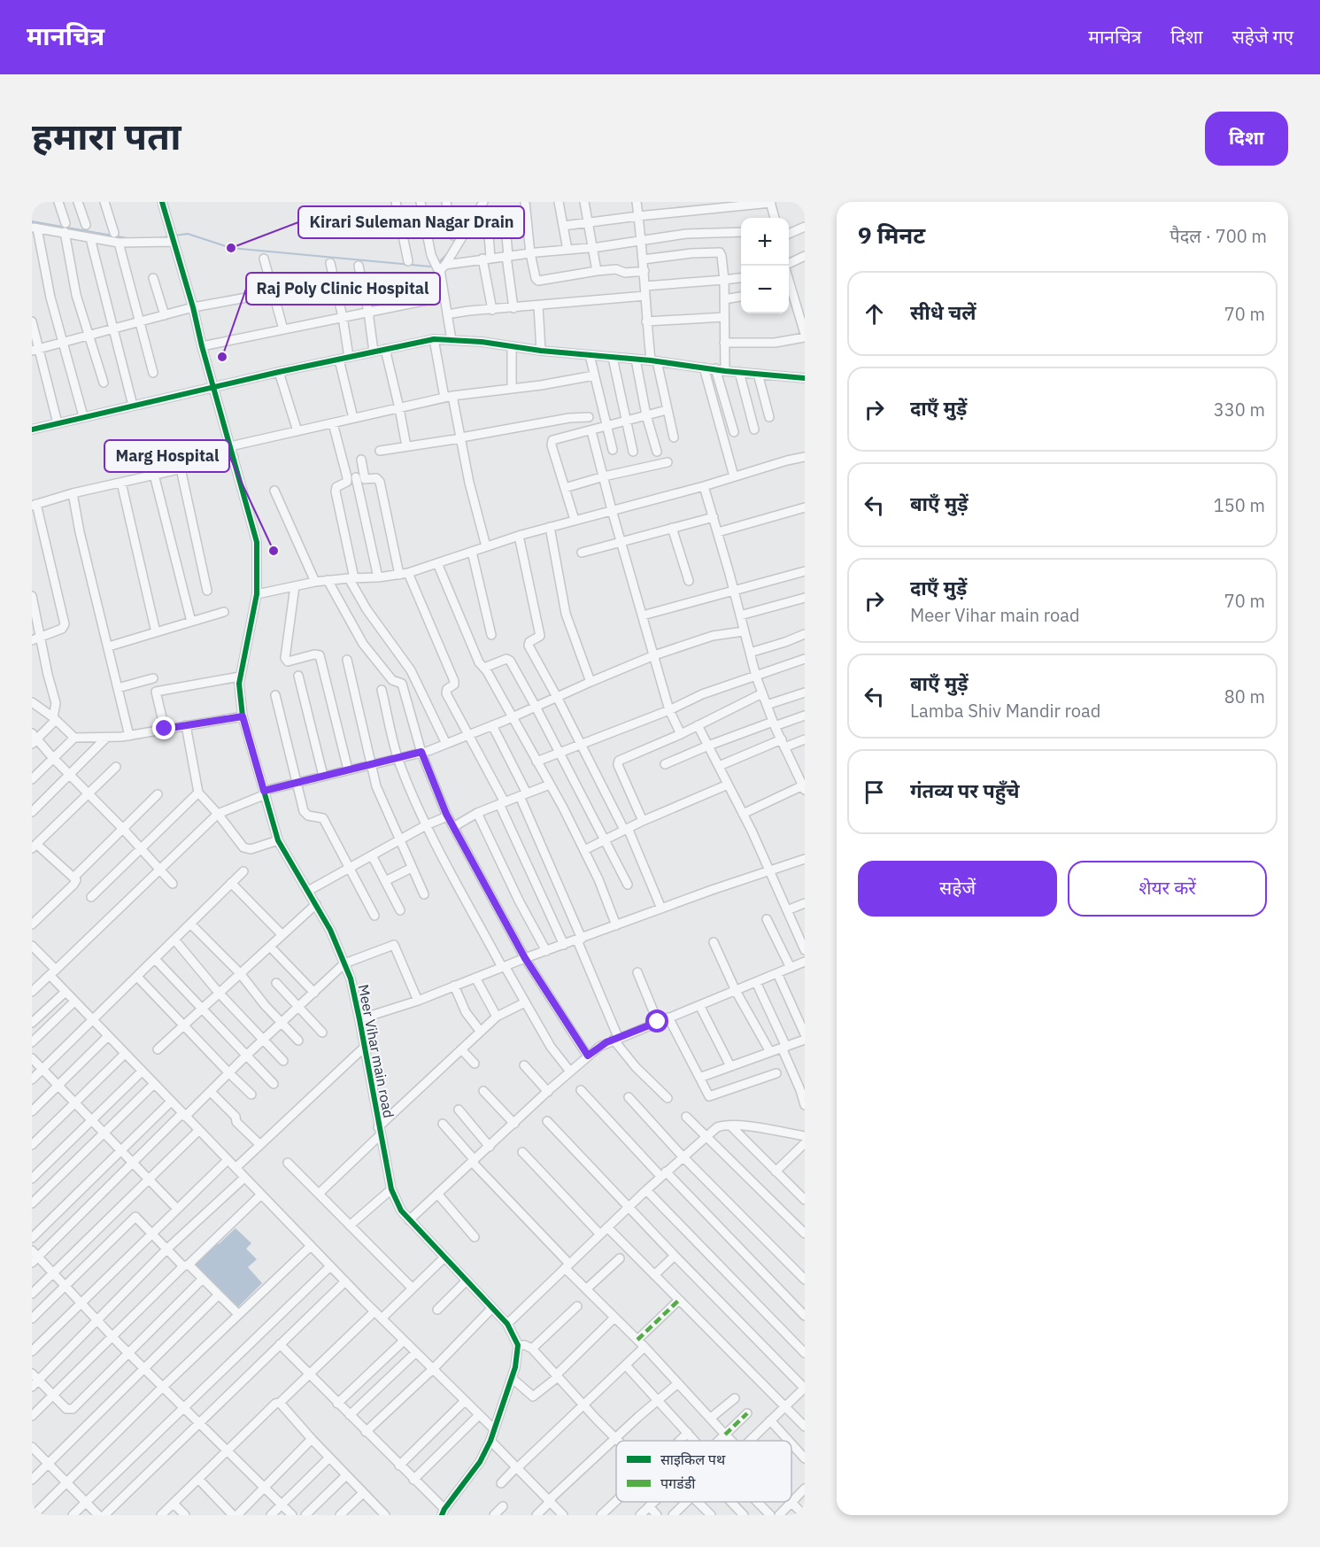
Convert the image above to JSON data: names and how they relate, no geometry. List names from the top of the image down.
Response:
{
  "streets": {
    "street": ["Meer Vihar main road"]
  },
  "places": ["Kirari Suleman Nagar Drain", "Raj Poly Clinic Hospital", "Marg Hospital"],
  "legend": ["साइकिल पथ", "पगडंडी"],
  "page": {
    "header": "मानचित्र",
    "nav": ["मानचित्र", "दिशा", "सहेजे गए"],
    "title": "हमारा पता",
    "buttons": [
      "दिशा",
      ["सहेजें", "शेयर करें"]
    ],
    "heading": ["9 मिनट", "पैदल · 700 m"],
    "map_buttons": ["+", "−"],
    "list": [
      ["सीधे चलें", "70 m"],
      ["दाएँ मुड़ें", "330 m"],
      ["बाएँ मुड़ें", "150 m"],
      ["दाएँ मुड़ें", "Meer Vihar main road", "70 m"],
      ["बाएँ मुड़ें", "Lamba Shiv Mandir road", "80 m"],
      "गंतव्य पर पहुँचे"
    ]
  }
}
